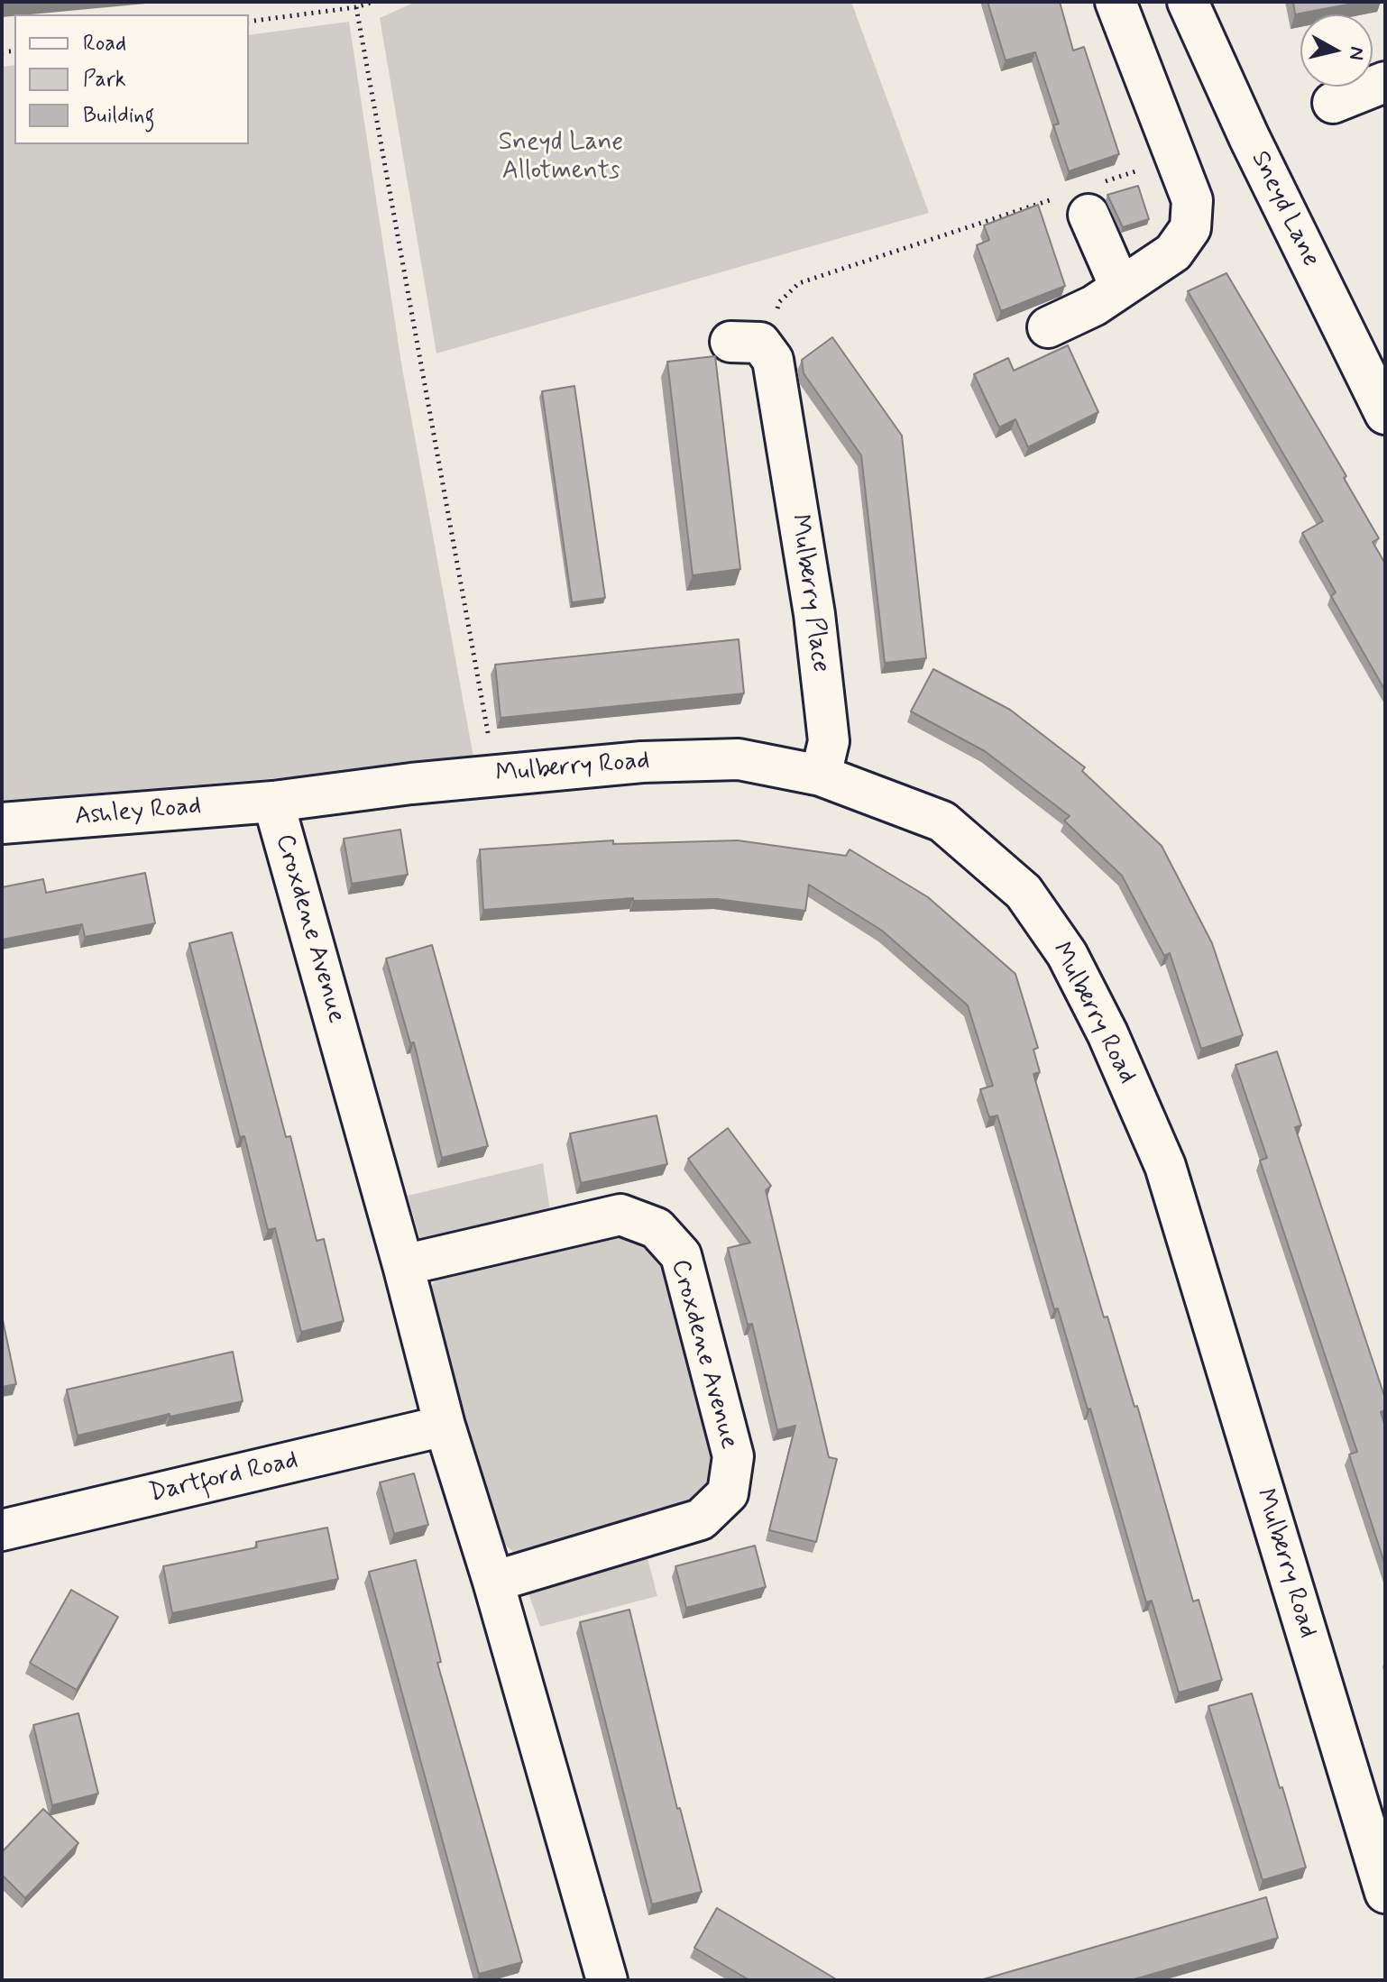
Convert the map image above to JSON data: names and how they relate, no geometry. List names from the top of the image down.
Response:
{
  "streets": {
    "street": [
      "Sneyd Lane",
      "Mulberry Place",
      "Mulberry Road",
      "Ashley Road",
      "Croxdene Avenue",
      "Dartford Road"
    ]
  },
  "crossings": [
    ["Mulberry Place", "Mulberry Road"],
    ["Mulberry Road", "Ashley Road"],
    ["Mulberry Road", "Croxdene Avenue"],
    ["Ashley Road", "Croxdene Avenue"],
    ["Croxdene Avenue", "Dartford Road"]
  ],
  "parks": ["Sneyd Lane Allotments"],
  "legend": ["Road", "Park", "Building"],
  "north": "right"
}
